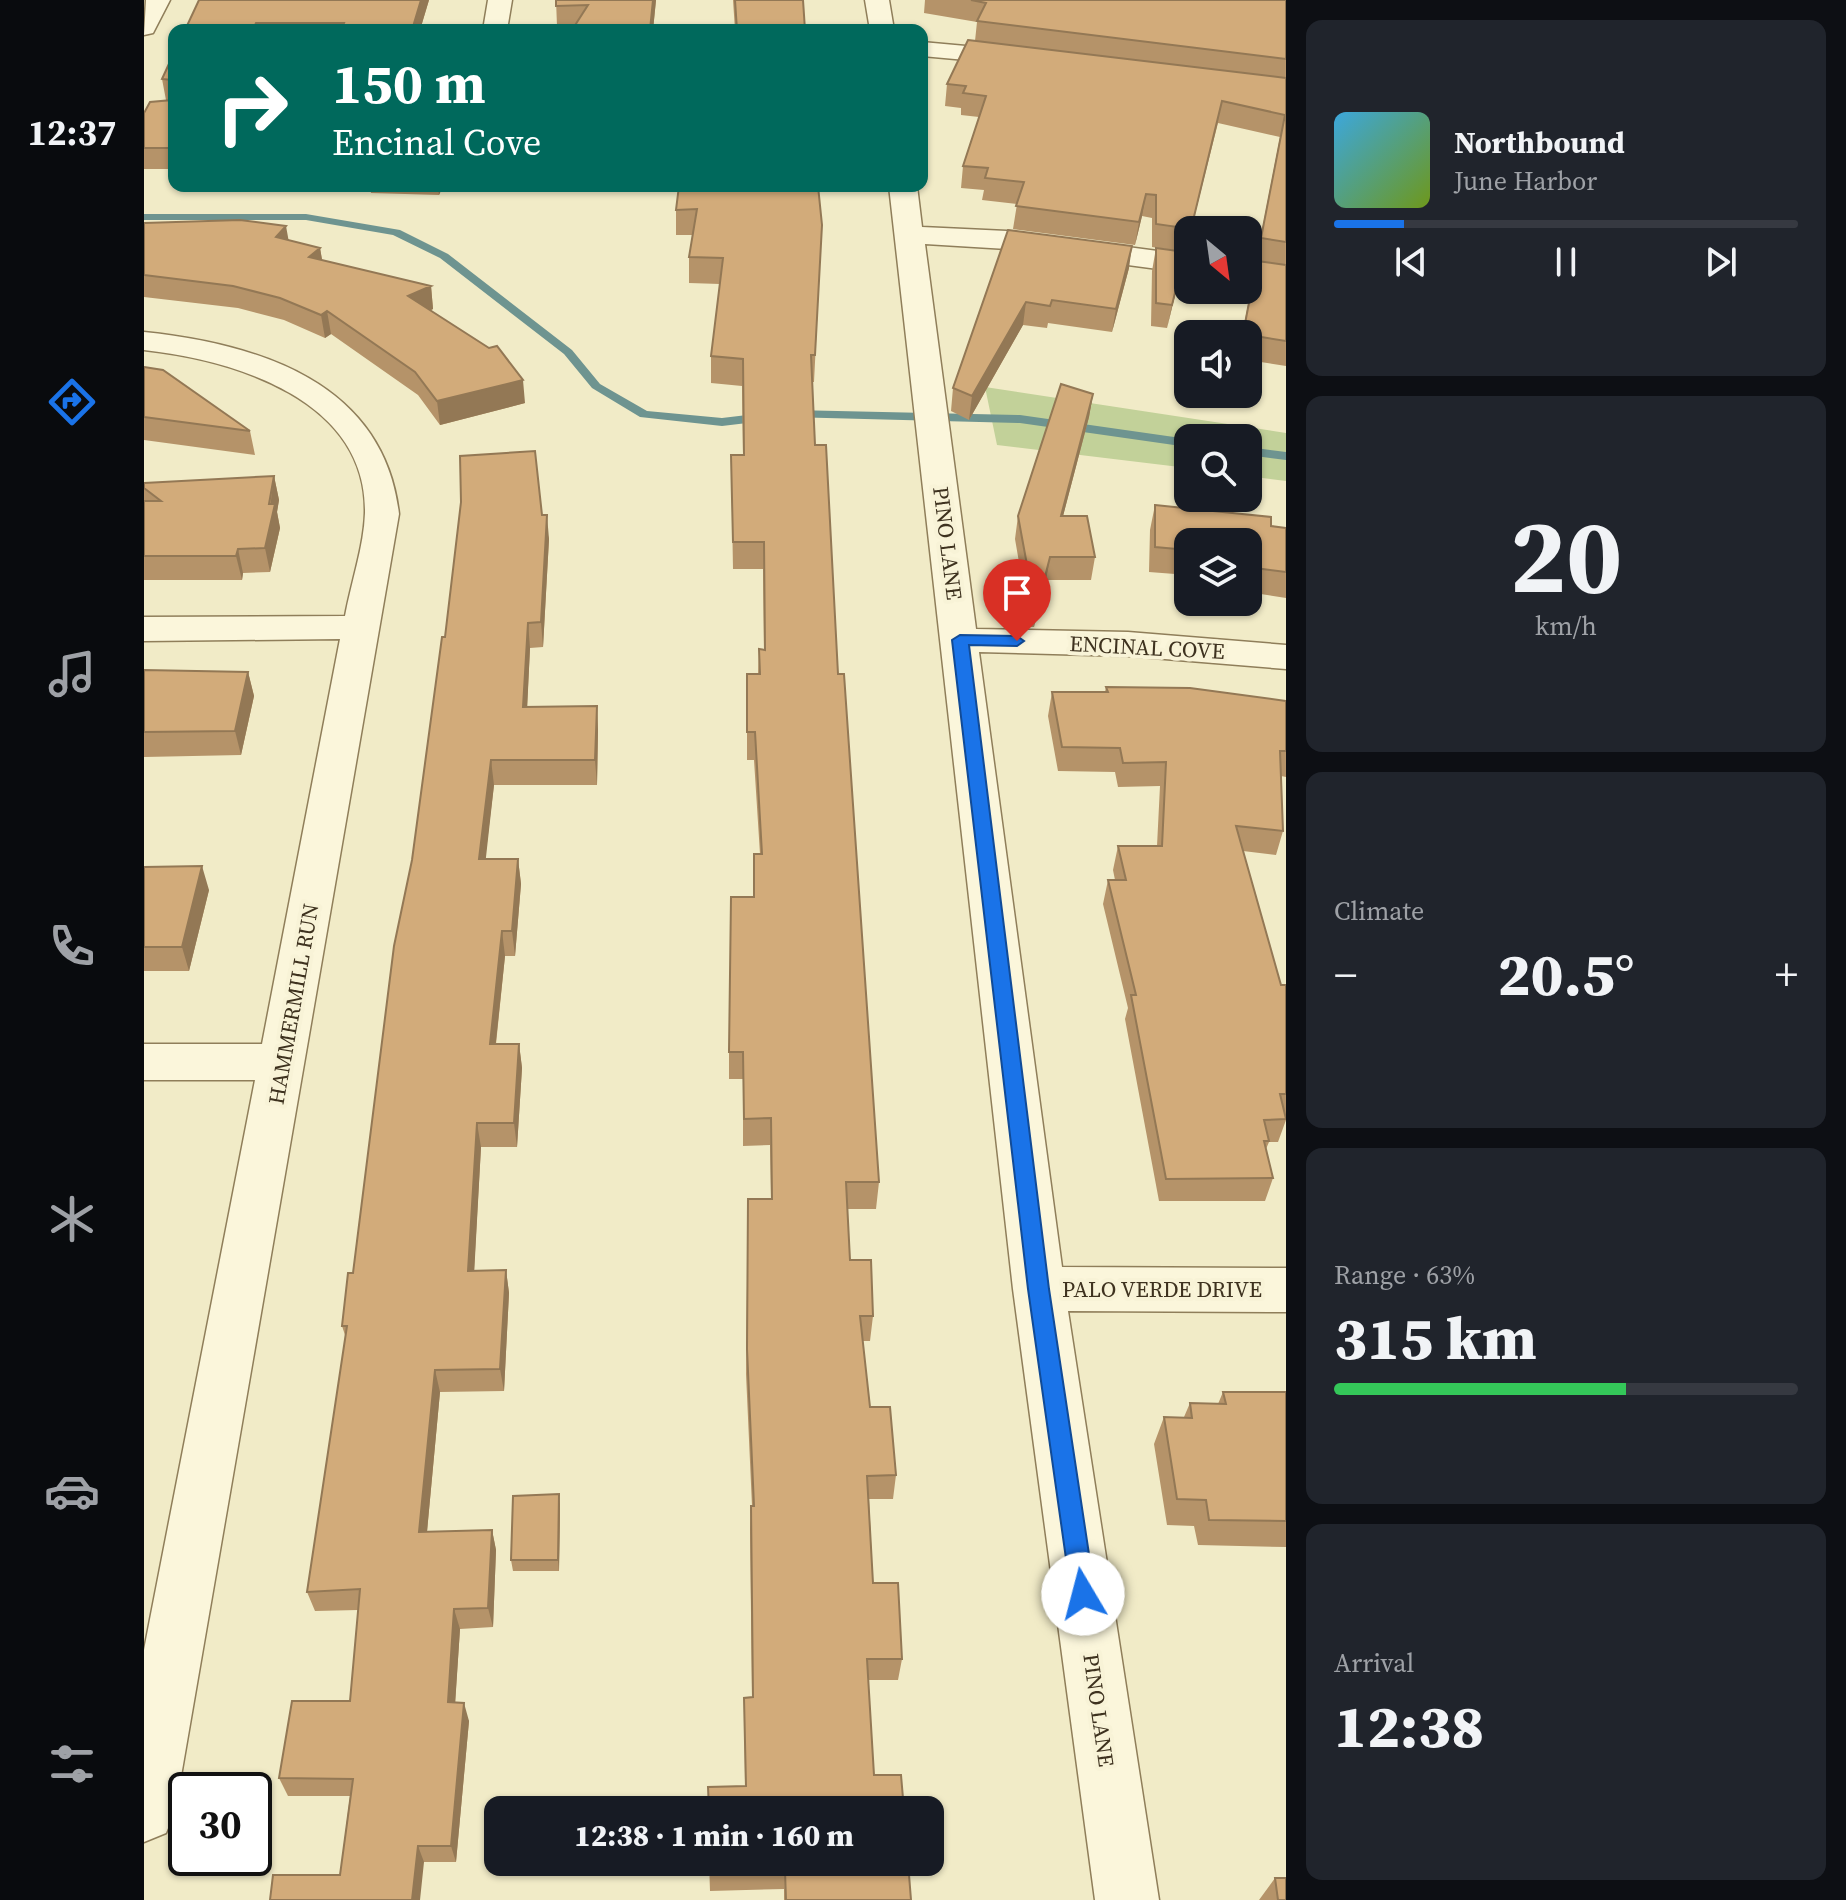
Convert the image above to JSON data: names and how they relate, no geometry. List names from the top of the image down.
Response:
{
  "streets": {
    "street": [
      "PINO LANE",
      "ENCINAL COVE",
      "HAMMERMILL RUN",
      "PALO VERDE DRIVE"
    ]
  },
  "crossings": [
    ["PINO LANE", "ENCINAL COVE"],
    ["PINO LANE", "PALO VERDE DRIVE"]
  ],
  "north": "bottom right",
  "page": {
    "tabs": "12:37",
    "turn": ["150 m", "Encinal Cove"],
    "song": ["Northbound", "June Harbor"],
    "tile": [
      ["20", "km/h"],
      "Climate",
      ["Range · 63%", "315 km"],
      ["Arrival", "12:38"]
    ],
    "heat": ["−", "20.5°", "+"],
    "limit": "30",
    "trip": "12:38 · 1 min · 160 m"
  }
}
